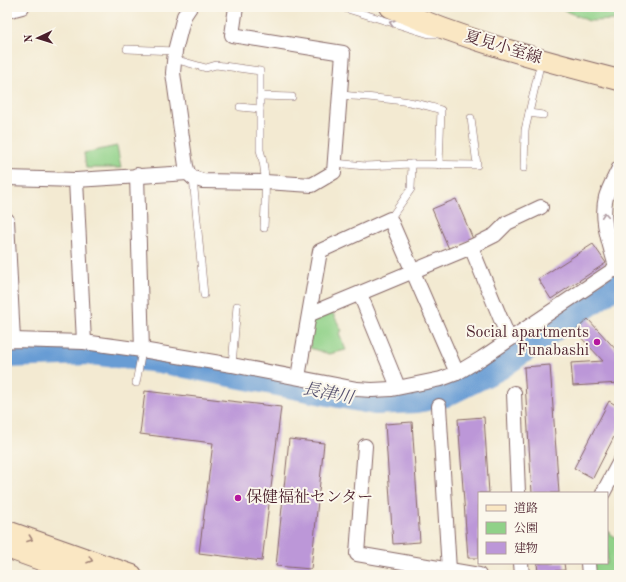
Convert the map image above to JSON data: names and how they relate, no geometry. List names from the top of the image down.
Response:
{
  "streets": {
    "main road": ["夏見小室線"]
  },
  "water": ["長津川"],
  "places": ["Social apartments Funabashi", "保健福祉センター"],
  "legend": ["道路", "公園", "建物"],
  "north": "left"
}
